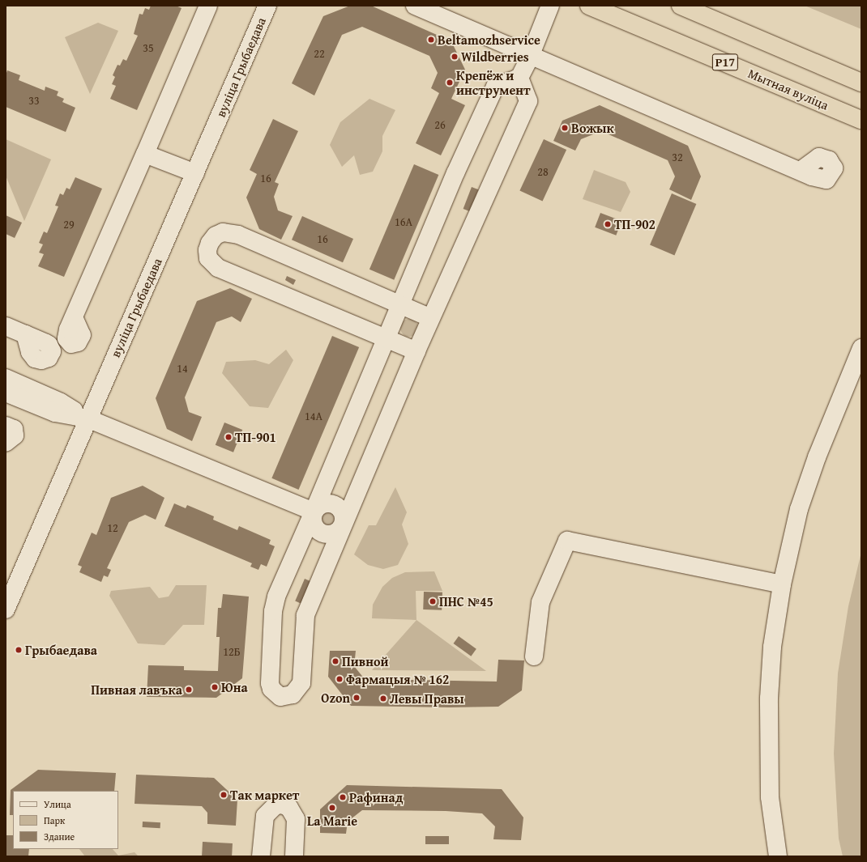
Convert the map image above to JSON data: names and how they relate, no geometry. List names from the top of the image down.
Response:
{
  "streets": {
    "highway": ["Р17", "Мытная вуліца"],
    "street": ["вуліца Грыбаедава"]
  },
  "places": [
    "Beltamozhservice",
    "Wildberries",
    "Крепёж и инструмент",
    "Вожык",
    "ТП-902",
    "ТП-901",
    "ПНС №45",
    "Грыбаедава",
    "Пивной",
    "Фармацыя № 162",
    "Юна",
    "Пивная лавъка",
    "Ozon",
    "Левы Правы",
    "Так маркет",
    "Рафинад",
    "La Marie"
  ],
  "house_numbers": [
    "35",
    "22",
    "33",
    "26",
    "32",
    "28",
    "16",
    "16А",
    "29",
    "16",
    "14",
    "14А",
    "12",
    "12Б"
  ],
  "legend": ["Улица", "Парк", "Здание"]
}
